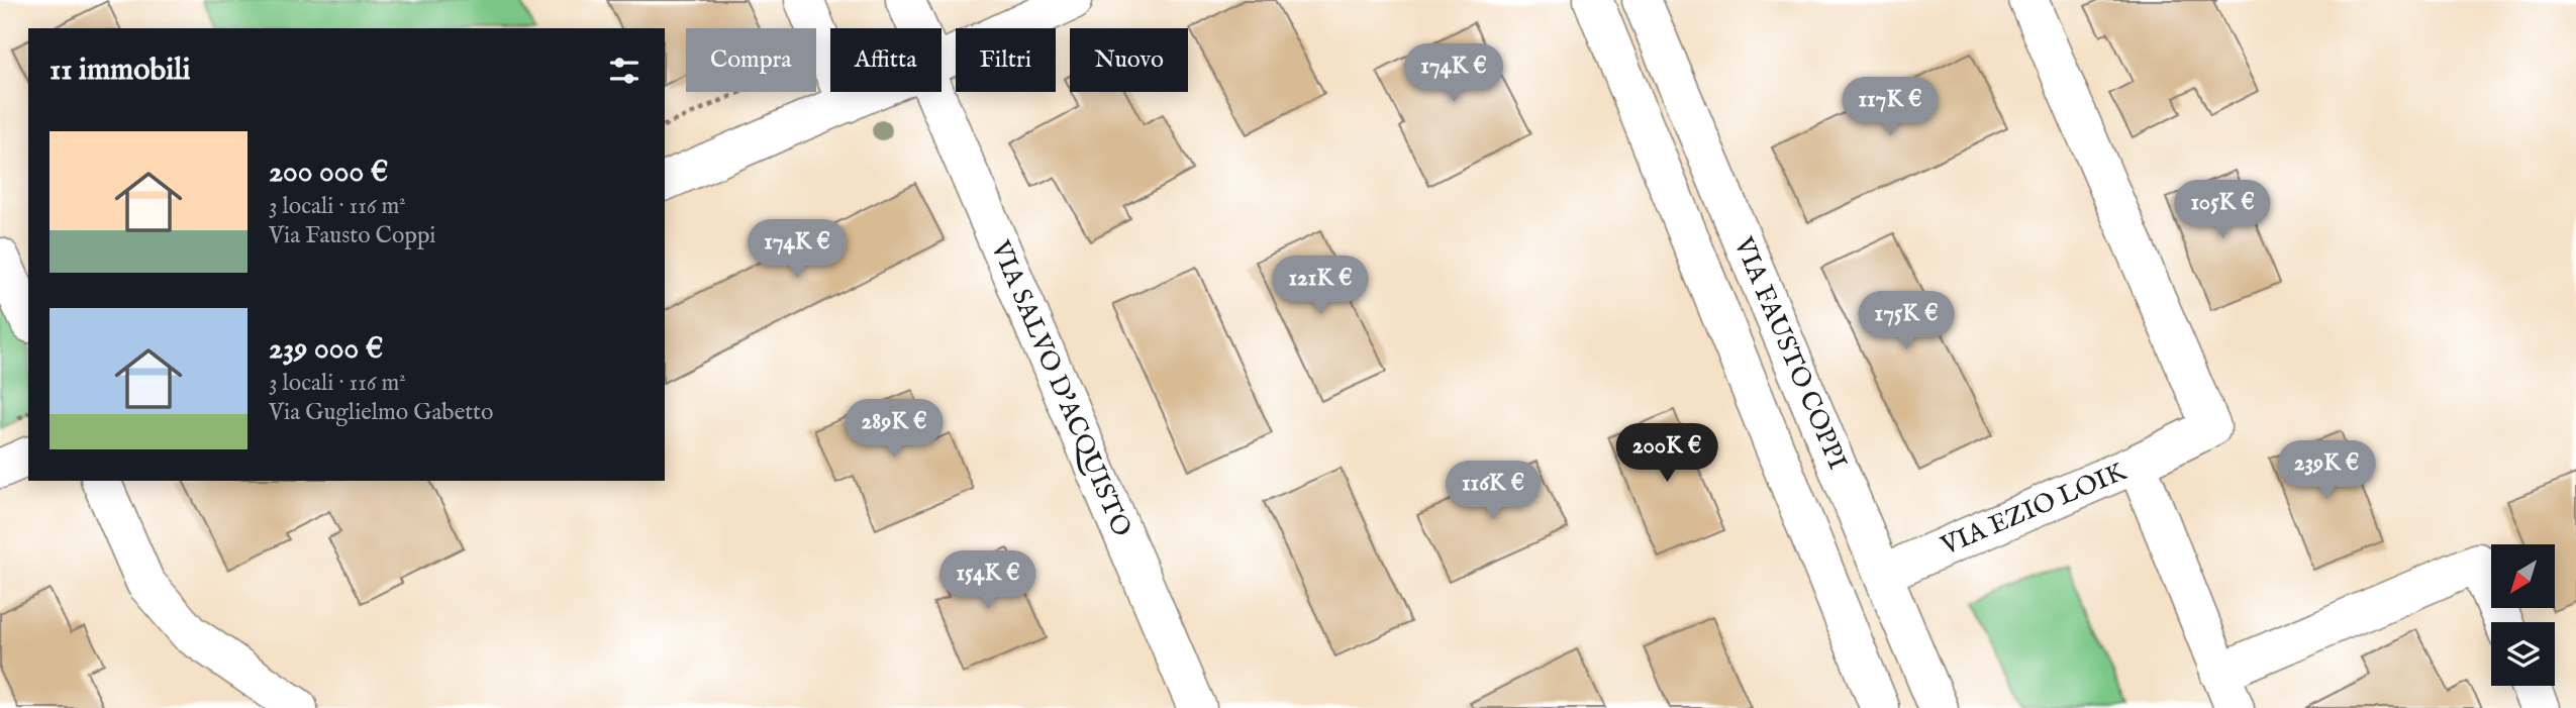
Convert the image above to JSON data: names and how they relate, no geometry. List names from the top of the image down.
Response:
{
  "streets": {
    "street": ["VIA FAUSTO COPPI", "VIA SALVO D'ACQUISTO", "VIA EZIO LOIK"]
  },
  "crossings": [
    ["VIA FAUSTO COPPI", "VIA EZIO LOIK"]
  ],
  "north": "bottom left",
  "page": {
    "chip": [
      "Compra",
      "Affitta",
      "Filtri",
      "Nuovo"
    ],
    "heading": "11 immobili",
    "price": [
      "174K €",
      "117K €",
      "105K €",
      "174K €",
      "121K €",
      "175K €",
      "289K €",
      "200K €",
      "239K €",
      "116K €",
      "154K €"
    ],
    "list": [
      {
        "name": "200 000 €",
        "note": "3 locali · 116 m² · Via Fausto Coppi"
      },
      {
        "name": "239 000 €",
        "note": "3 locali · 116 m² · Via Guglielmo Gabetto"
      }
    ]
  }
}
